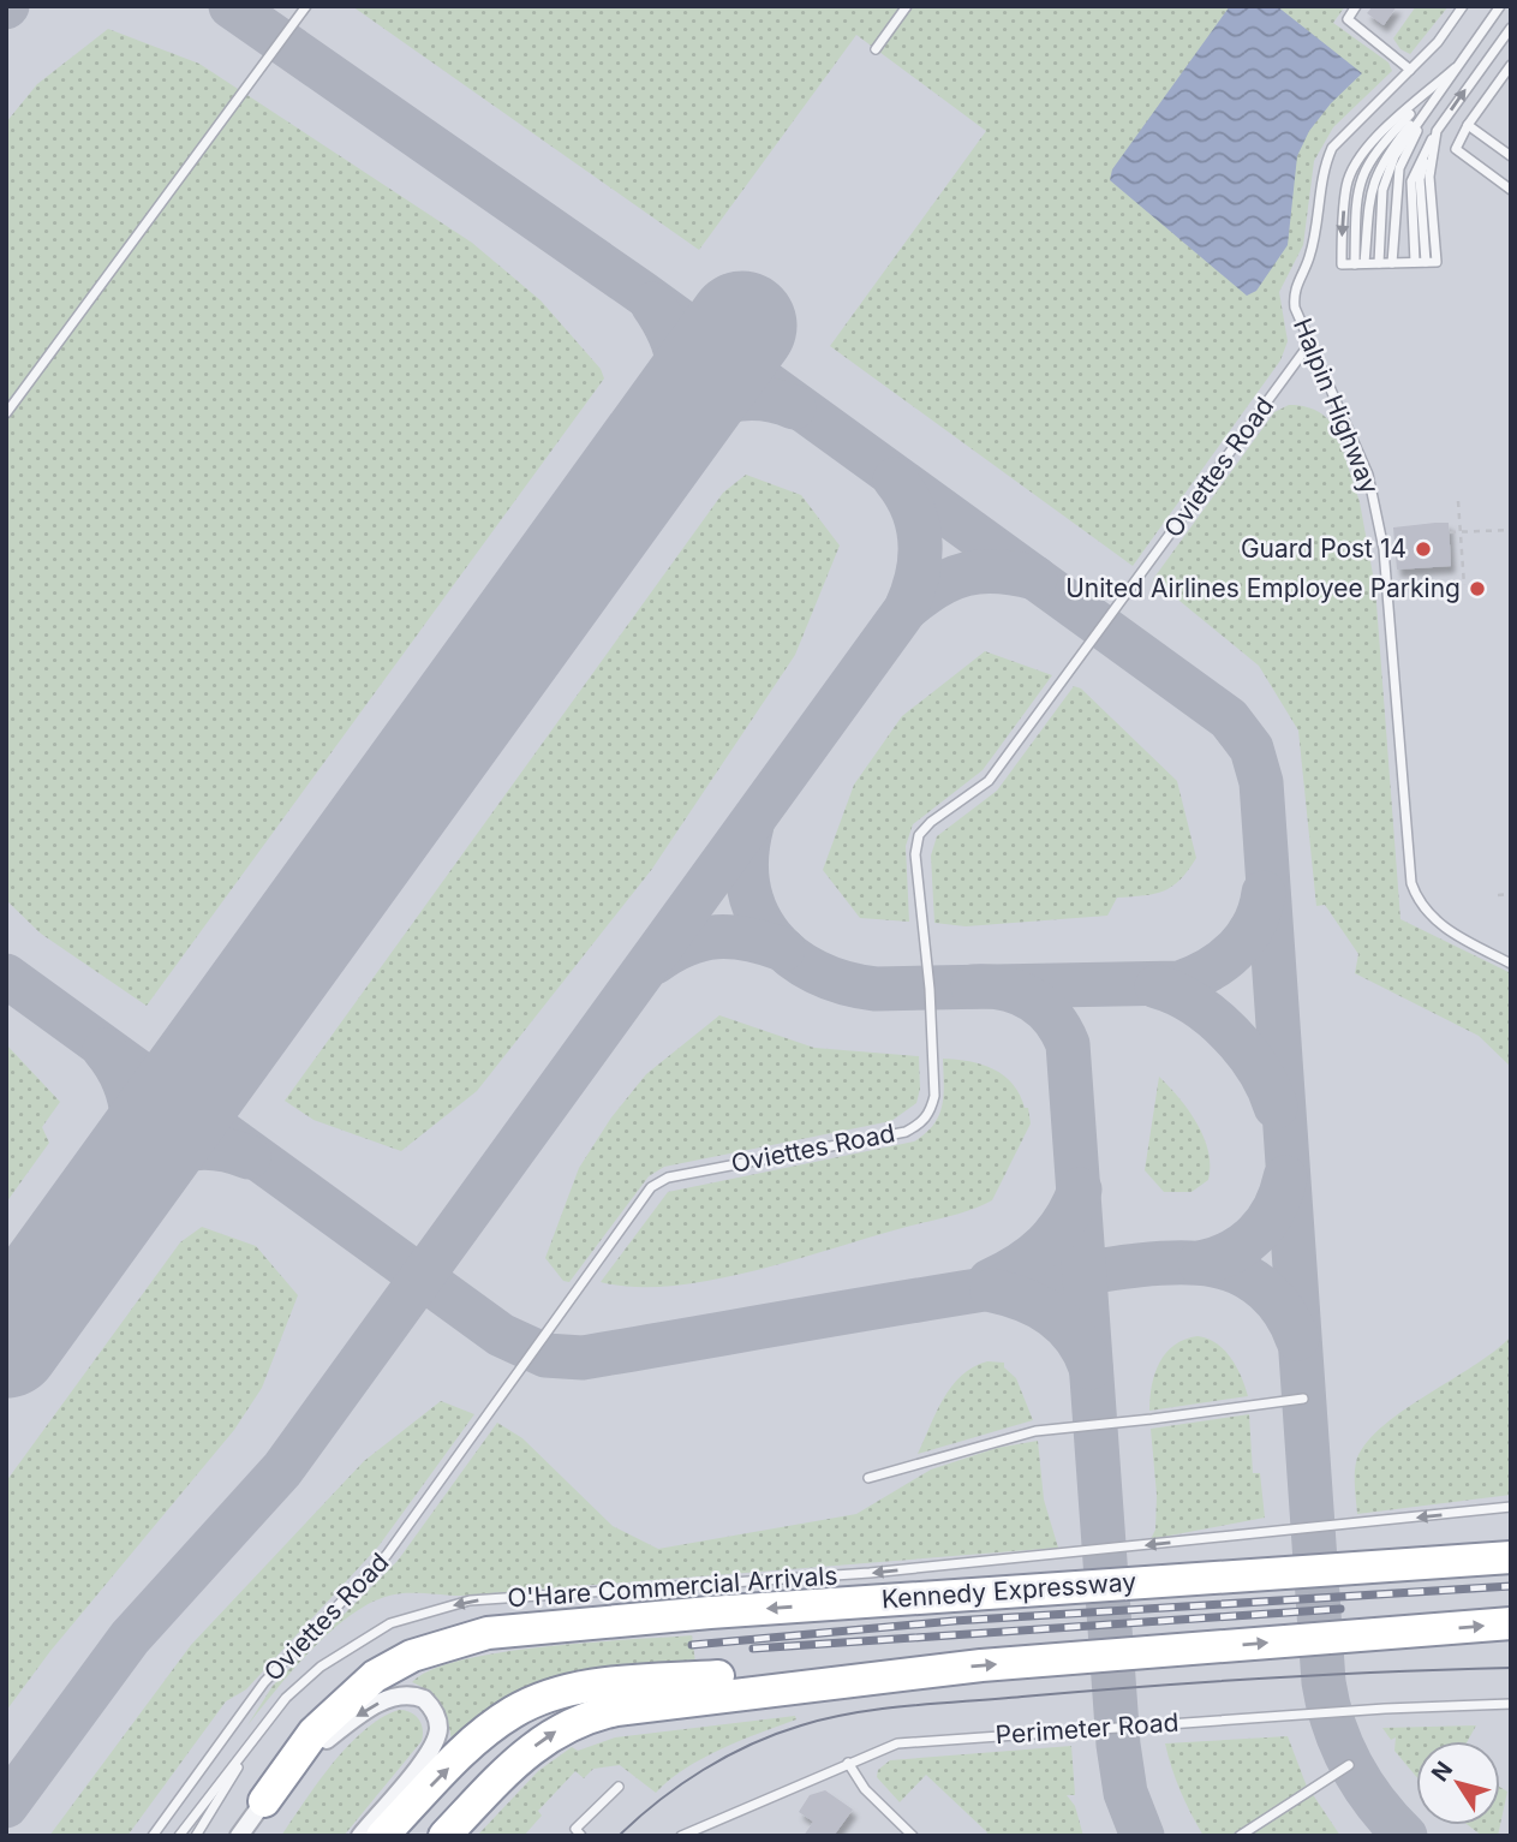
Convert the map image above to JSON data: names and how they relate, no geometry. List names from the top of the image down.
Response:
{
  "streets": {
    "highway": ["Kennedy Expressway"],
    "lane": [
      "Halpin Highway",
      "Oviettes Road",
      "O'Hare Commercial Arrivals",
      "Perimeter Road"
    ]
  },
  "crossings": [
    ["Halpin Highway", "Oviettes Road"]
  ],
  "one_way": ["O'Hare Commercial Arrivals"],
  "places": ["Guard Post 14", "United Airlines Employee Parking"],
  "north": "top left"
}
